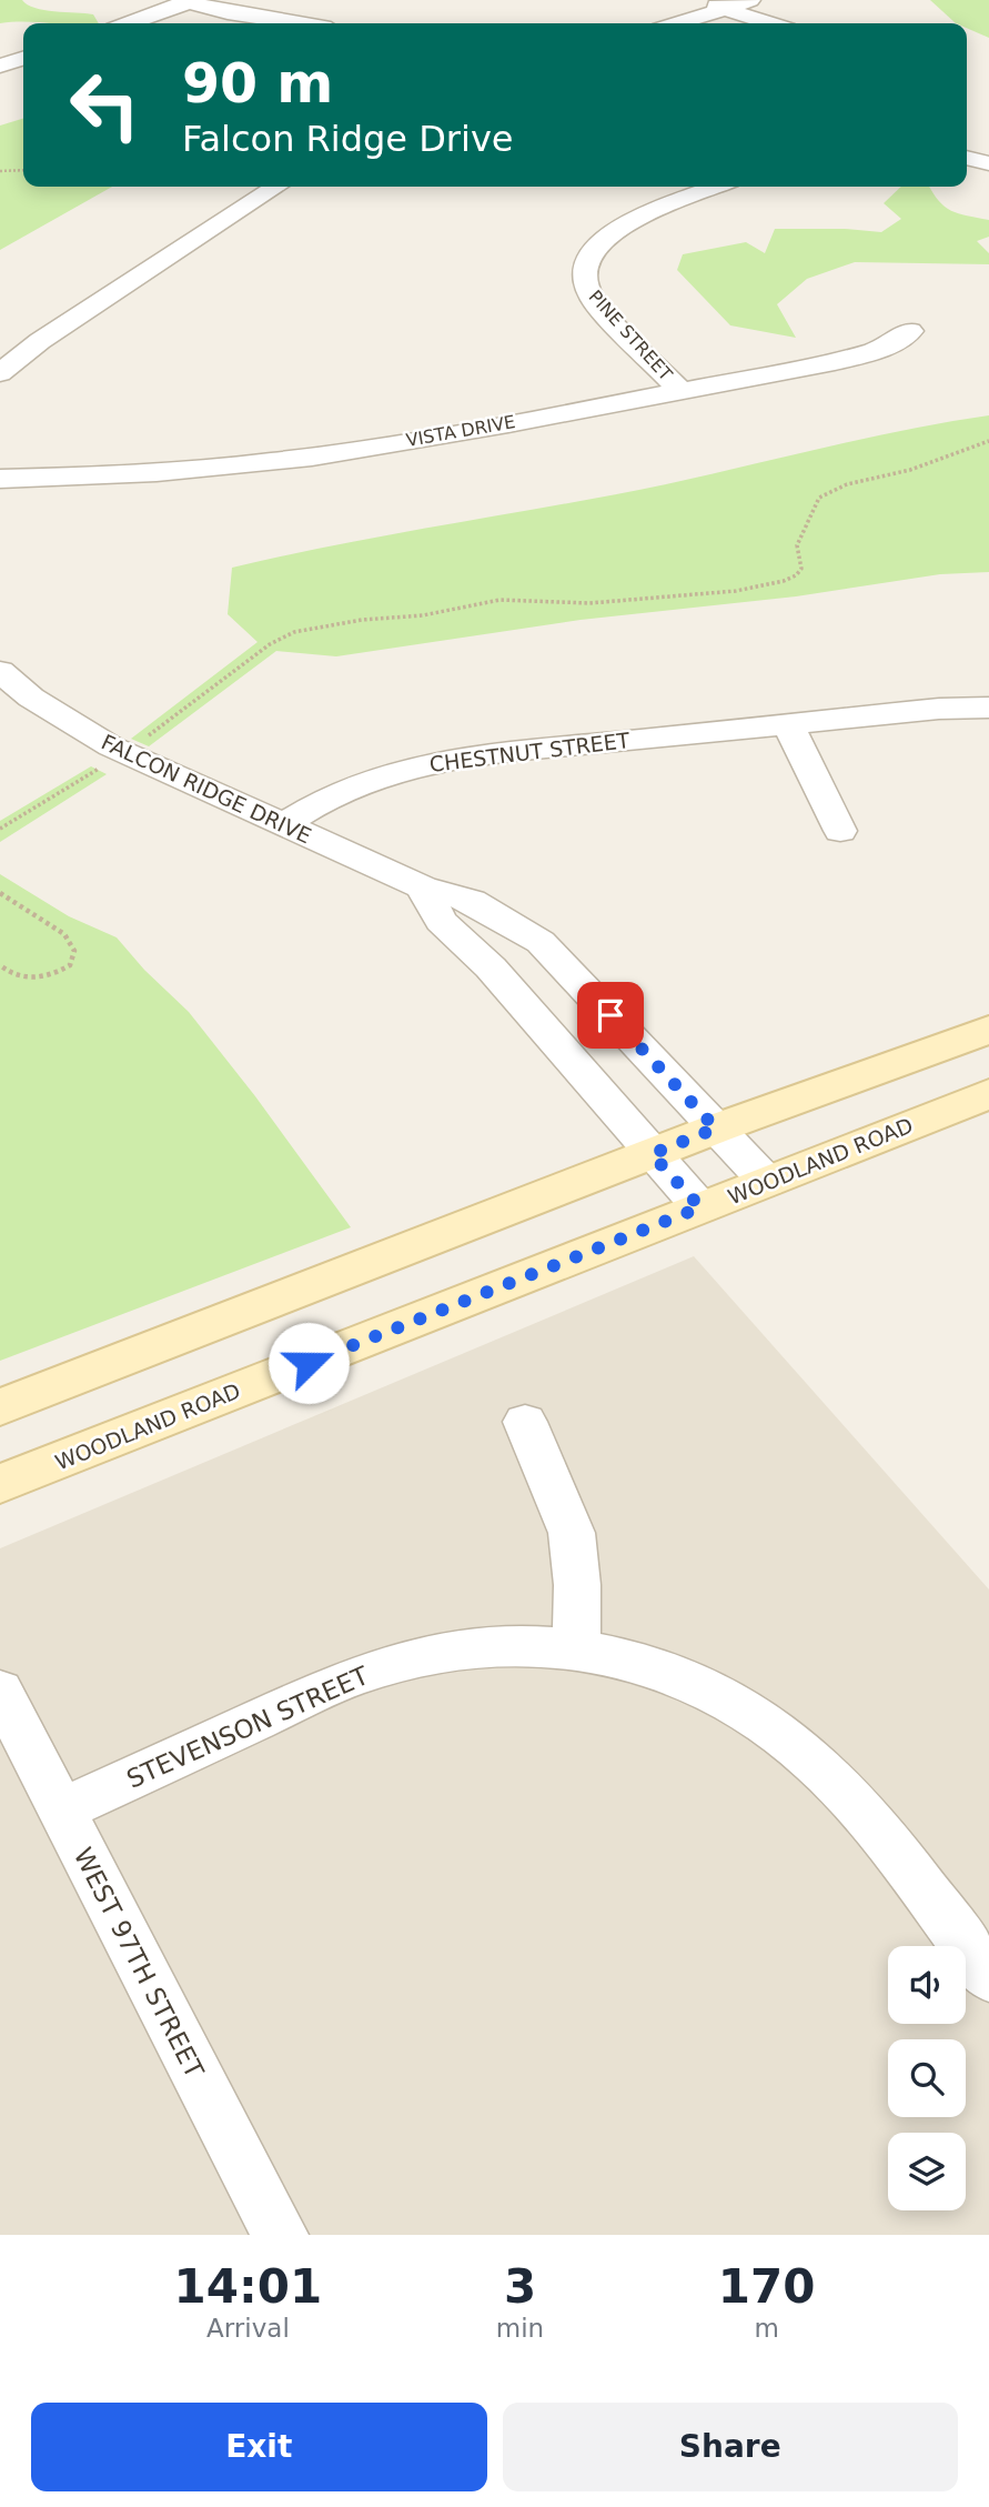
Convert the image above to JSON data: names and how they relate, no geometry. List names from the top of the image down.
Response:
{
  "streets": {
    "main road": ["WOODLAND ROAD"],
    "street": [
      "PINE STREET",
      "VISTA DRIVE",
      "CHESTNUT STREET",
      "FALCON RIDGE DRIVE",
      "STEVENSON STREET",
      "WEST 97TH STREET"
    ]
  },
  "crossings": [
    ["PINE STREET", "VISTA DRIVE"],
    ["CHESTNUT STREET", "FALCON RIDGE DRIVE"],
    ["FALCON RIDGE DRIVE", "WOODLAND ROAD"],
    ["STEVENSON STREET", "WEST 97TH STREET"]
  ],
  "page": {
    "turn": ["90 m", "Falcon Ridge Drive"],
    "eta": [
      "14:01",
      "Arrival",
      "3",
      "min",
      "170",
      "m"
    ],
    "buttons": ["Exit", "Share"]
  }
}
